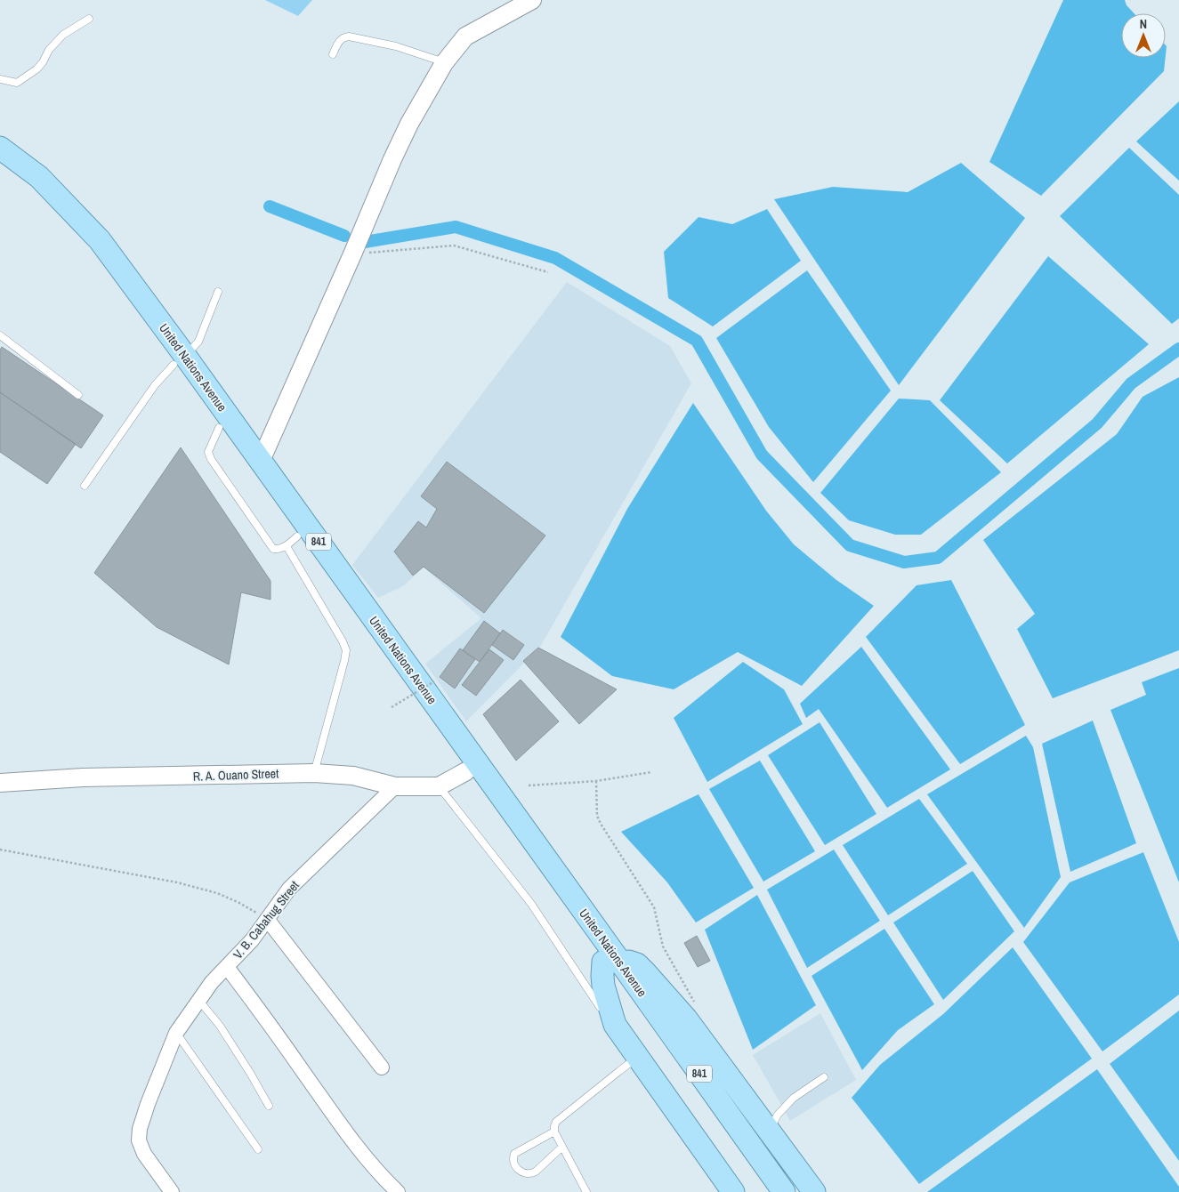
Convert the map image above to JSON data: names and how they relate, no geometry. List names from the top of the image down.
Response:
{
  "streets": {
    "main road": ["United Nations Avenue", "841"],
    "street": ["R. A. Ouano Street", "V. B. Cabahug Street"]
  },
  "crossings": [
    ["United Nations Avenue", "R. A. Ouano Street"],
    ["R. A. Ouano Street", "V. B. Cabahug Street"]
  ],
  "north": "top"
}
